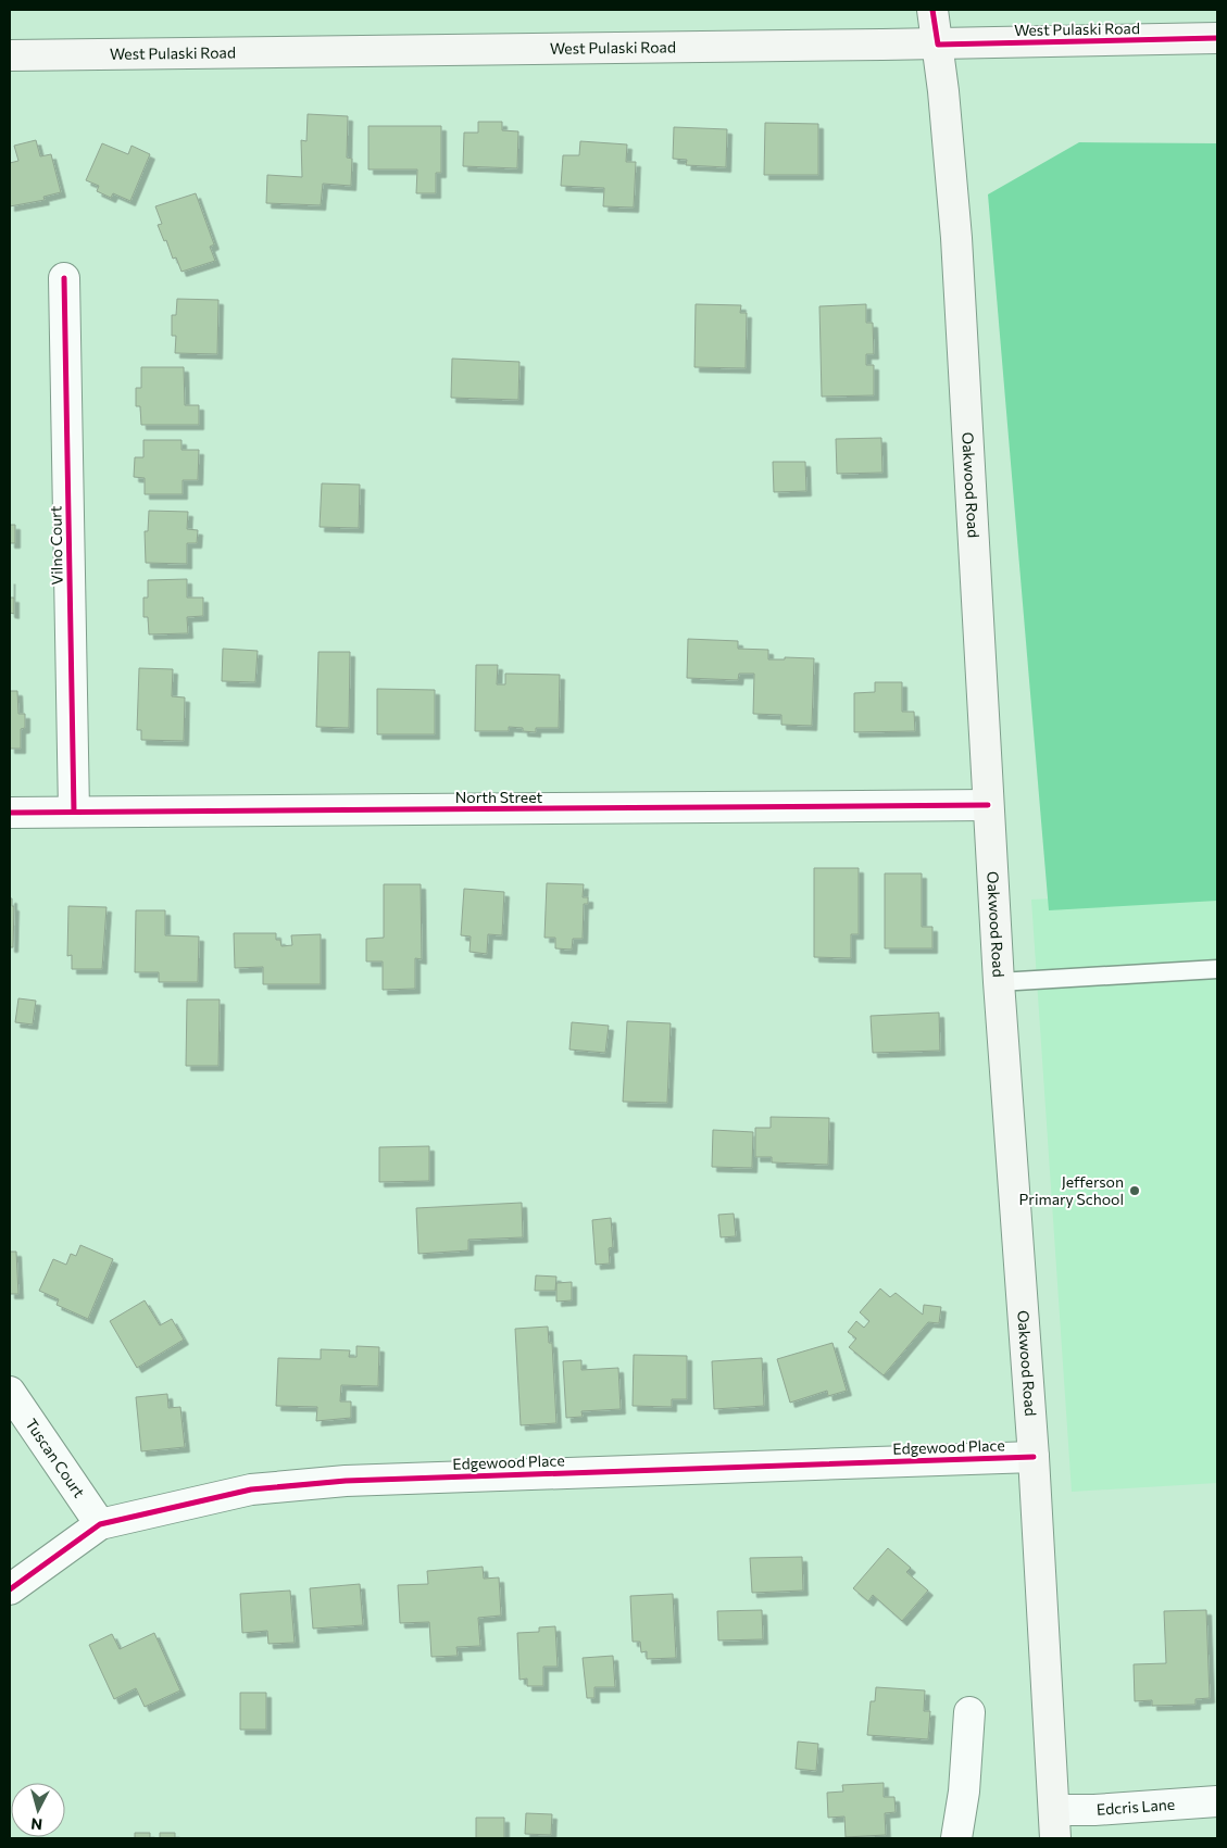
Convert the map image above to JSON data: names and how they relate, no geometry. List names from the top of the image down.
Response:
{
  "streets": {
    "main road": ["West Pulaski Road", "Oakwood Road"],
    "street": [
      "Vilno Court",
      "North Street",
      "Edgewood Place",
      "Tuscan Court",
      "Edcris Lane"
    ]
  },
  "crossings": [
    ["West Pulaski Road", "Oakwood Road"],
    ["Oakwood Road", "North Street"],
    ["Oakwood Road", "Edgewood Place"],
    ["Oakwood Road", "Edcris Lane"],
    ["Vilno Court", "North Street"],
    ["Edgewood Place", "Tuscan Court"]
  ],
  "places": ["Jefferson Primary School"],
  "north": "bottom"
}
